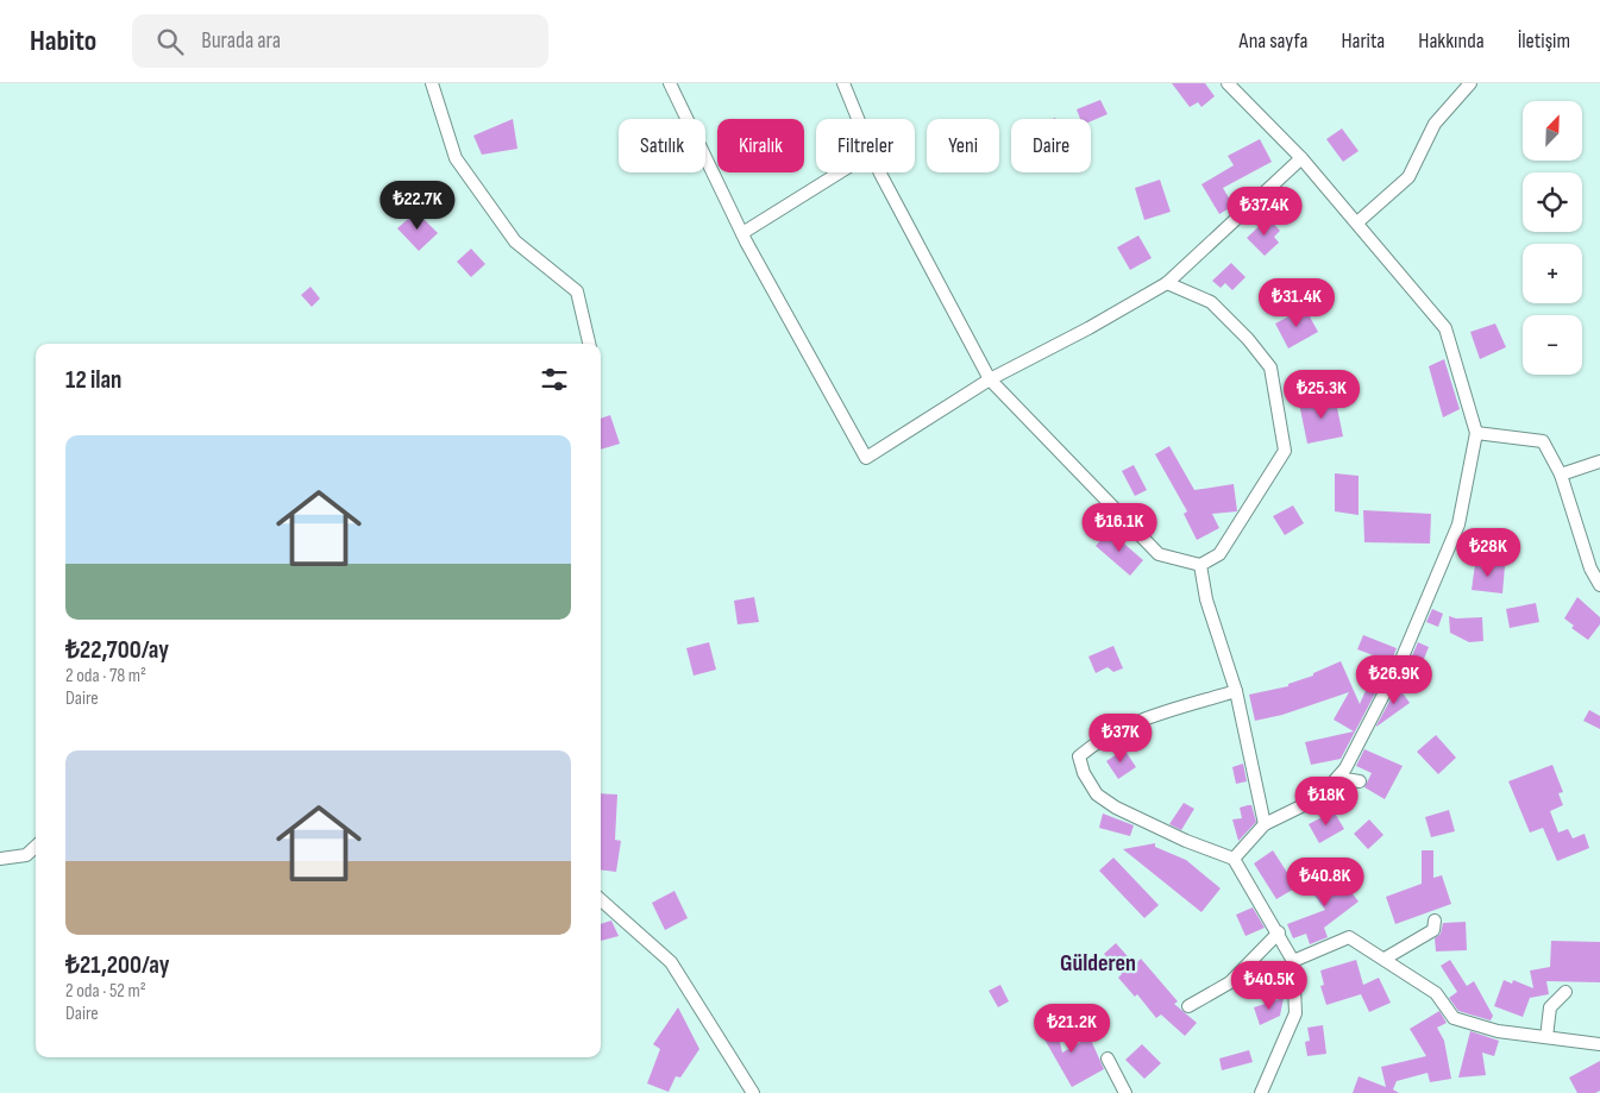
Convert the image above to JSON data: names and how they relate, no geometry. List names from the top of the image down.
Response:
{
  "districts": ["Gülderen"],
  "north": "top right",
  "page": {
    "header": "Habito",
    "search": "Burada ara",
    "nav": [
      "Ana sayfa",
      "Harita",
      "Hakkında",
      "İletişim"
    ],
    "map_buttons": ["+", "−"],
    "chip": [
      "Satılık",
      "Kiralık",
      "Filtreler",
      "Yeni",
      "Daire"
    ],
    "price": [
      "₺22.7K",
      "₺37.4K",
      "₺31.4K",
      "₺25.3K",
      "₺16.1K",
      "₺28K",
      "₺26.9K",
      "₺37K",
      "₺18K",
      "₺40.8K",
      "₺40.5K",
      "₺21.2K"
    ],
    "heading": "12 ilan",
    "list": [
      {
        "name": "₺22,700/ay",
        "note": "2 oda · 78 m² · Daire"
      },
      {
        "name": "₺21,200/ay",
        "note": "2 oda · 52 m² · Daire"
      }
    ]
  }
}
